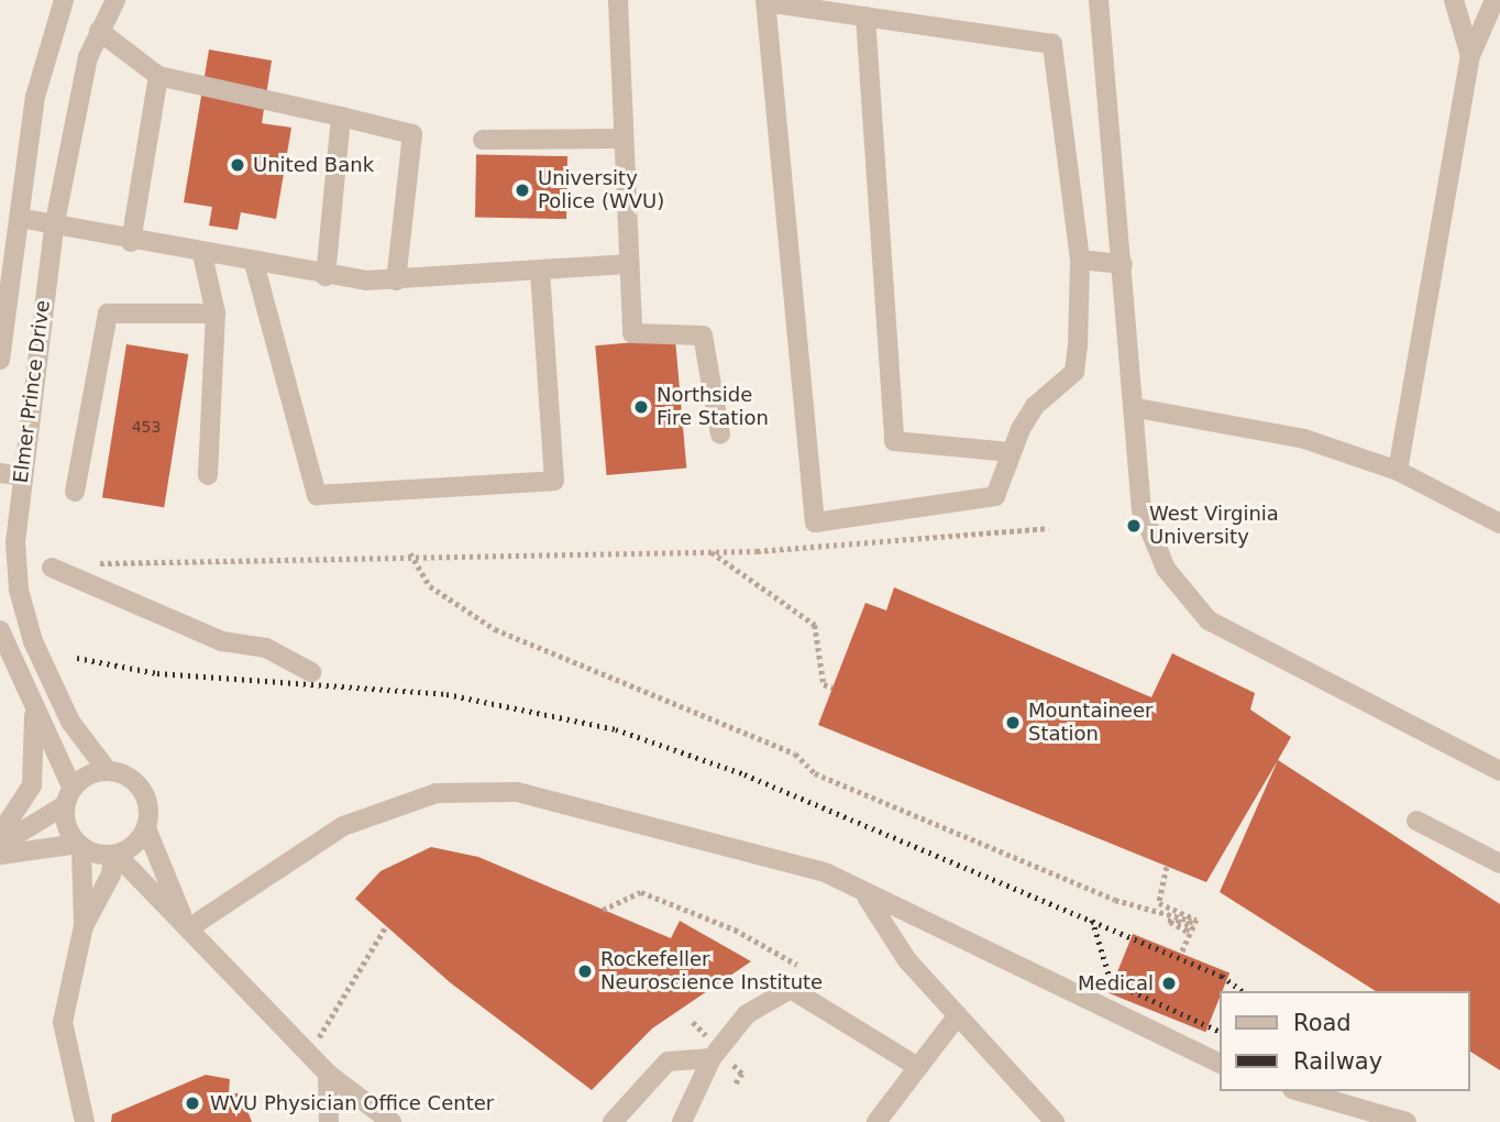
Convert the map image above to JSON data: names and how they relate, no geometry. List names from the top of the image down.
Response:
{
  "streets": {
    "street": ["Elmer Prince Drive"]
  },
  "places": [
    "United Bank",
    "University Police (WVU)",
    "Northside Fire Station",
    "West Virginia University",
    "Mountaineer Station",
    "Rockefeller Neuroscience Institute",
    "Medical",
    "WVU Physician Office Center"
  ],
  "house_numbers": ["453"],
  "legend": ["Road", "Railway"]
}
